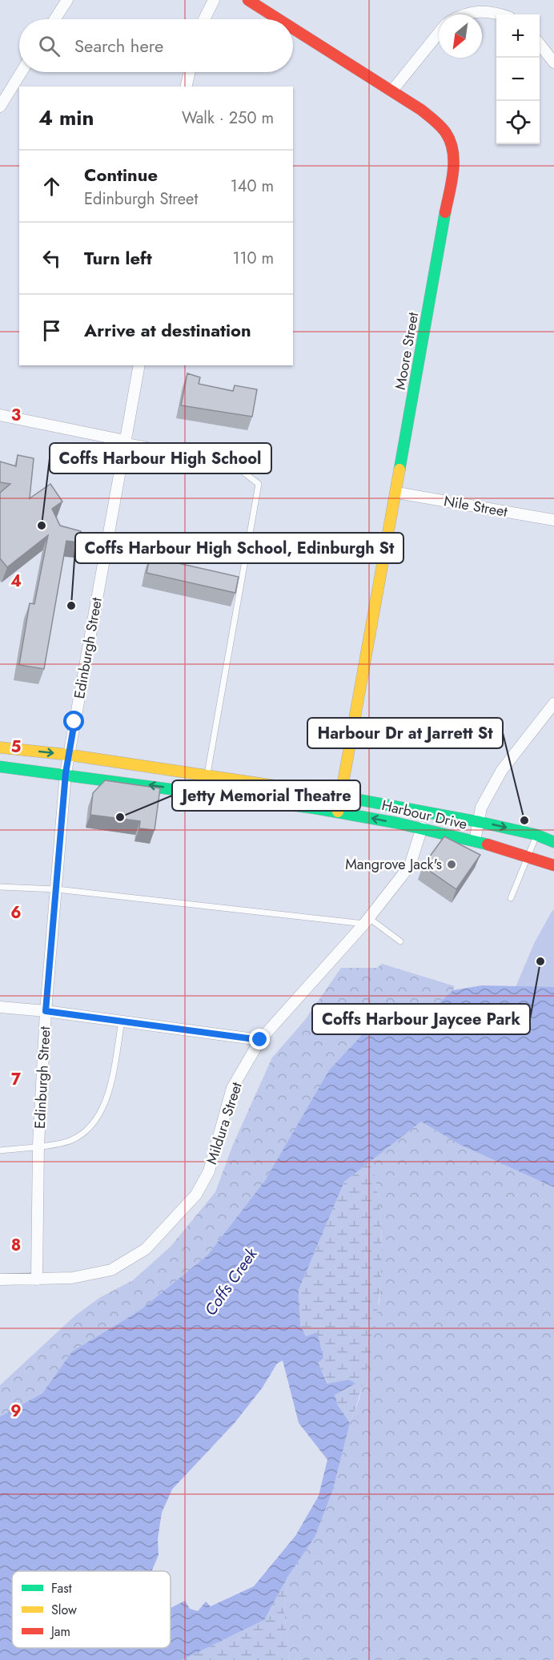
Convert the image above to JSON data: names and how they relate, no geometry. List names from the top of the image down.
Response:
{
  "streets": {
    "street": [
      "Moore Street",
      "Nile Street",
      "Edinburgh Street",
      "Harbour Drive",
      "Mildura Street"
    ]
  },
  "crossings": [
    ["Moore Street", "Nile Street"],
    ["Moore Street", "Harbour Drive"],
    ["Edinburgh Street", "Harbour Drive"],
    ["Edinburgh Street", "Mildura Street"],
    ["Harbour Drive", "Mildura Street"]
  ],
  "water": ["Coffs Creek"],
  "places": [
    "Coffs Harbour High School",
    "Coffs Harbour High School, Edinburgh St",
    "Jetty Memorial Theatre",
    "Harbour Dr at Jarrett St",
    "Mangrove Jack's",
    "Coffs Harbour Jaycee Park"
  ],
  "legend": ["Fast", "Slow", "Jam"],
  "north": "bottom left",
  "page": {
    "map_buttons": ["+", "−"],
    "search": "Search here",
    "heading": ["4 min", "Walk · 250 m"],
    "list": [
      ["Continue", "Edinburgh Street", "140 m"],
      ["Turn left", "110 m"],
      "Arrive at destination"
    ]
  },
  "grid": {
    "rows": [
      "3",
      "4",
      "5",
      "6",
      "7",
      "8",
      "9"
    ]
  }
}
